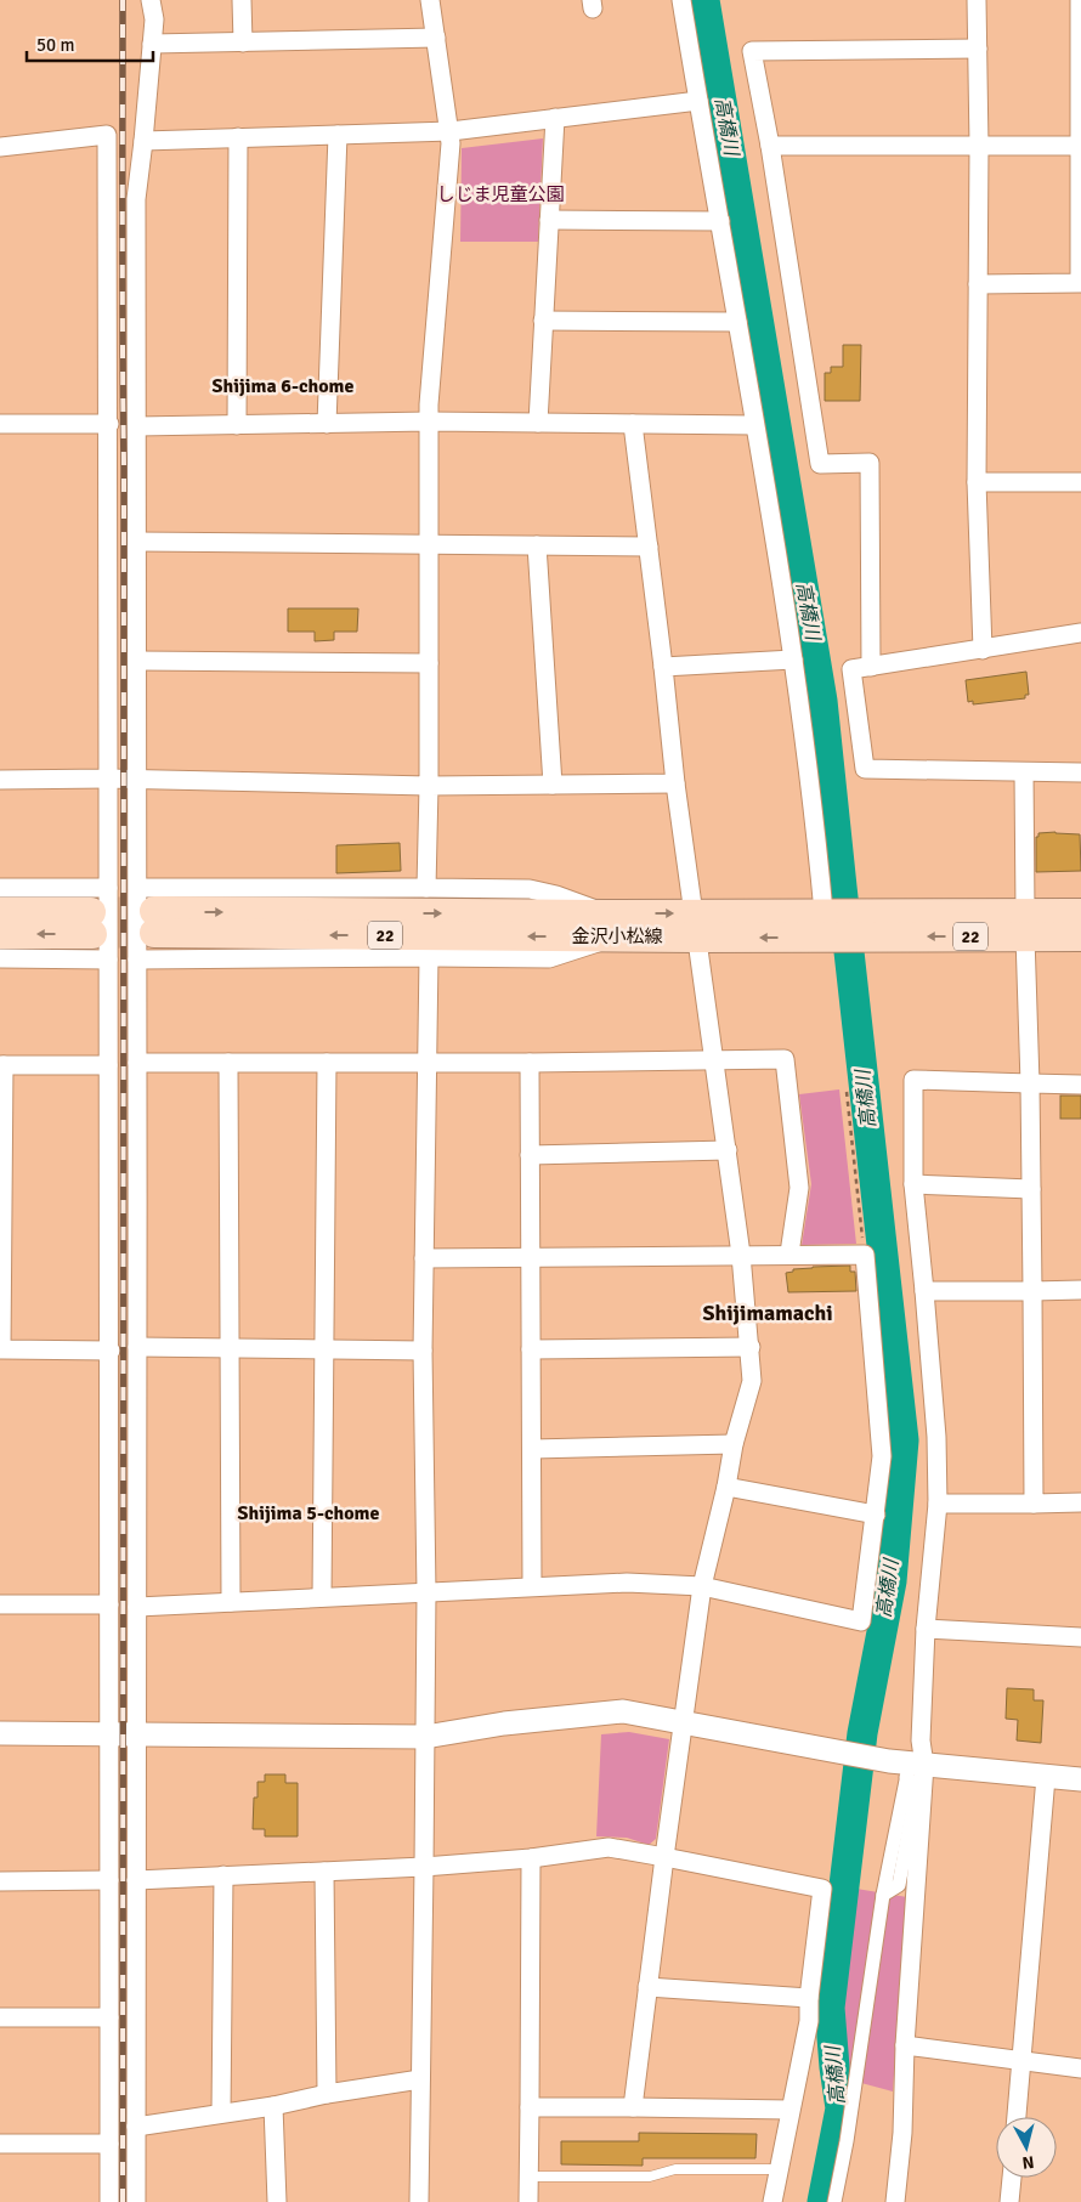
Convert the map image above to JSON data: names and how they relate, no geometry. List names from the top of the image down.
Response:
{
  "streets": {
    "main road": ["22", "金沢小松線"]
  },
  "crossings": [
    ["22", "金沢小松線"]
  ],
  "districts": ["Shijima 6-chome", "Shijimamachi", "Shijima 5-chome"],
  "water": ["高橋川"],
  "parks": ["しじま児童公園"],
  "scale_bar": "50 m",
  "north": "bottom"
}
